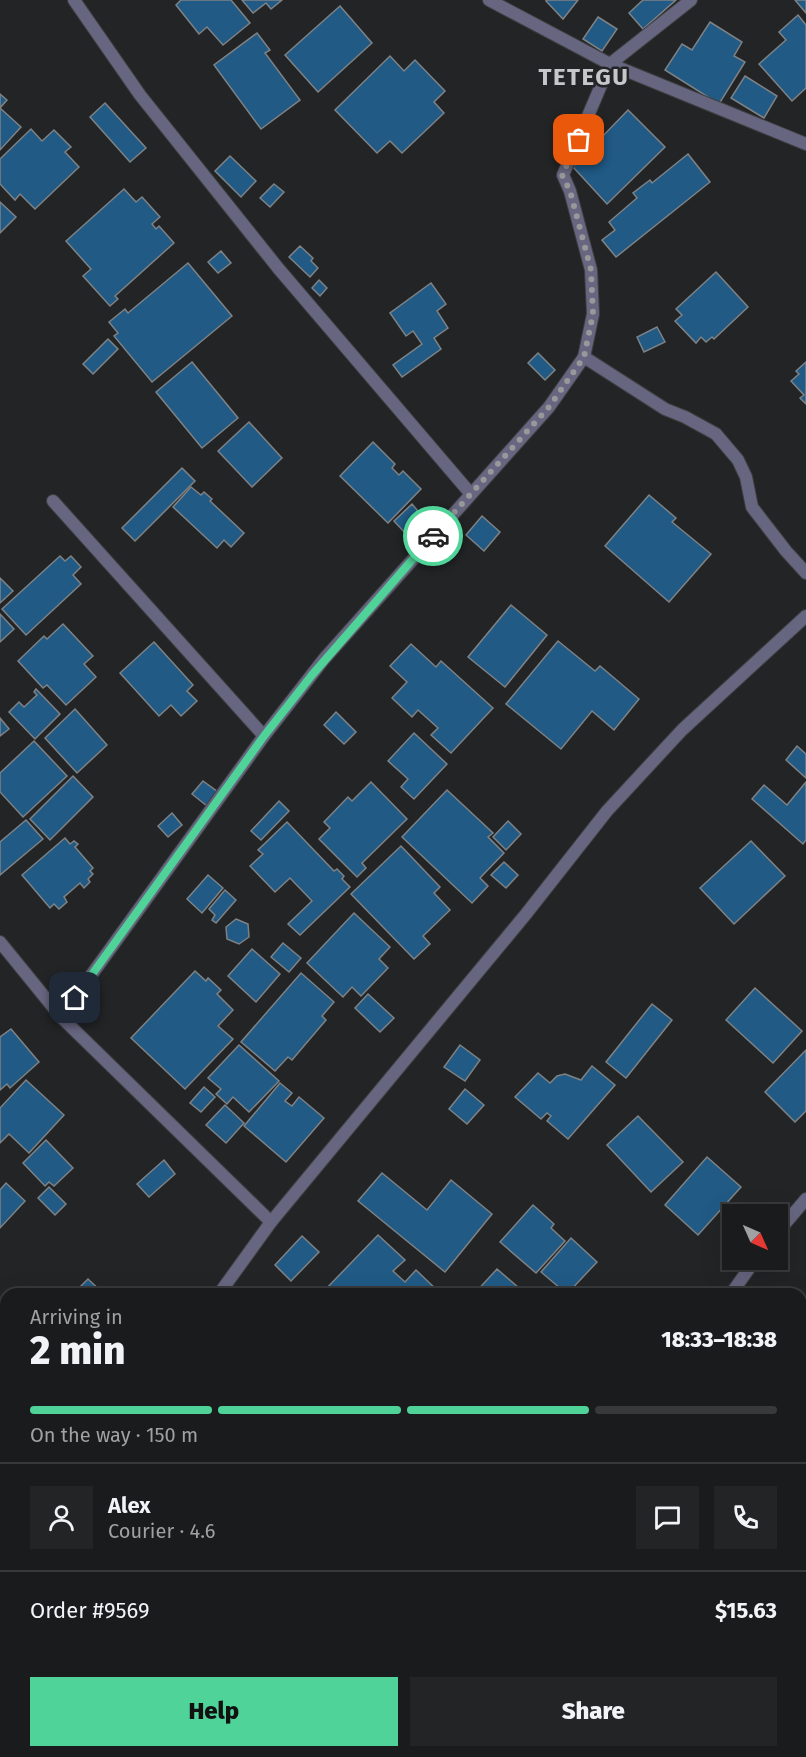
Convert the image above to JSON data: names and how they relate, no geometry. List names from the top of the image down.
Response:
{
  "districts": ["TETEGU"],
  "north": "bottom right",
  "page": {
    "heading": ["2 min", "Arriving in", "18:33–18:38"],
    "panel": [
      "Alex",
      "Courier · 4.6",
      "Order #9569",
      "$15.63"
    ],
    "bar": "On the way · 150 m",
    "buttons": ["Help", "Share"]
  }
}
